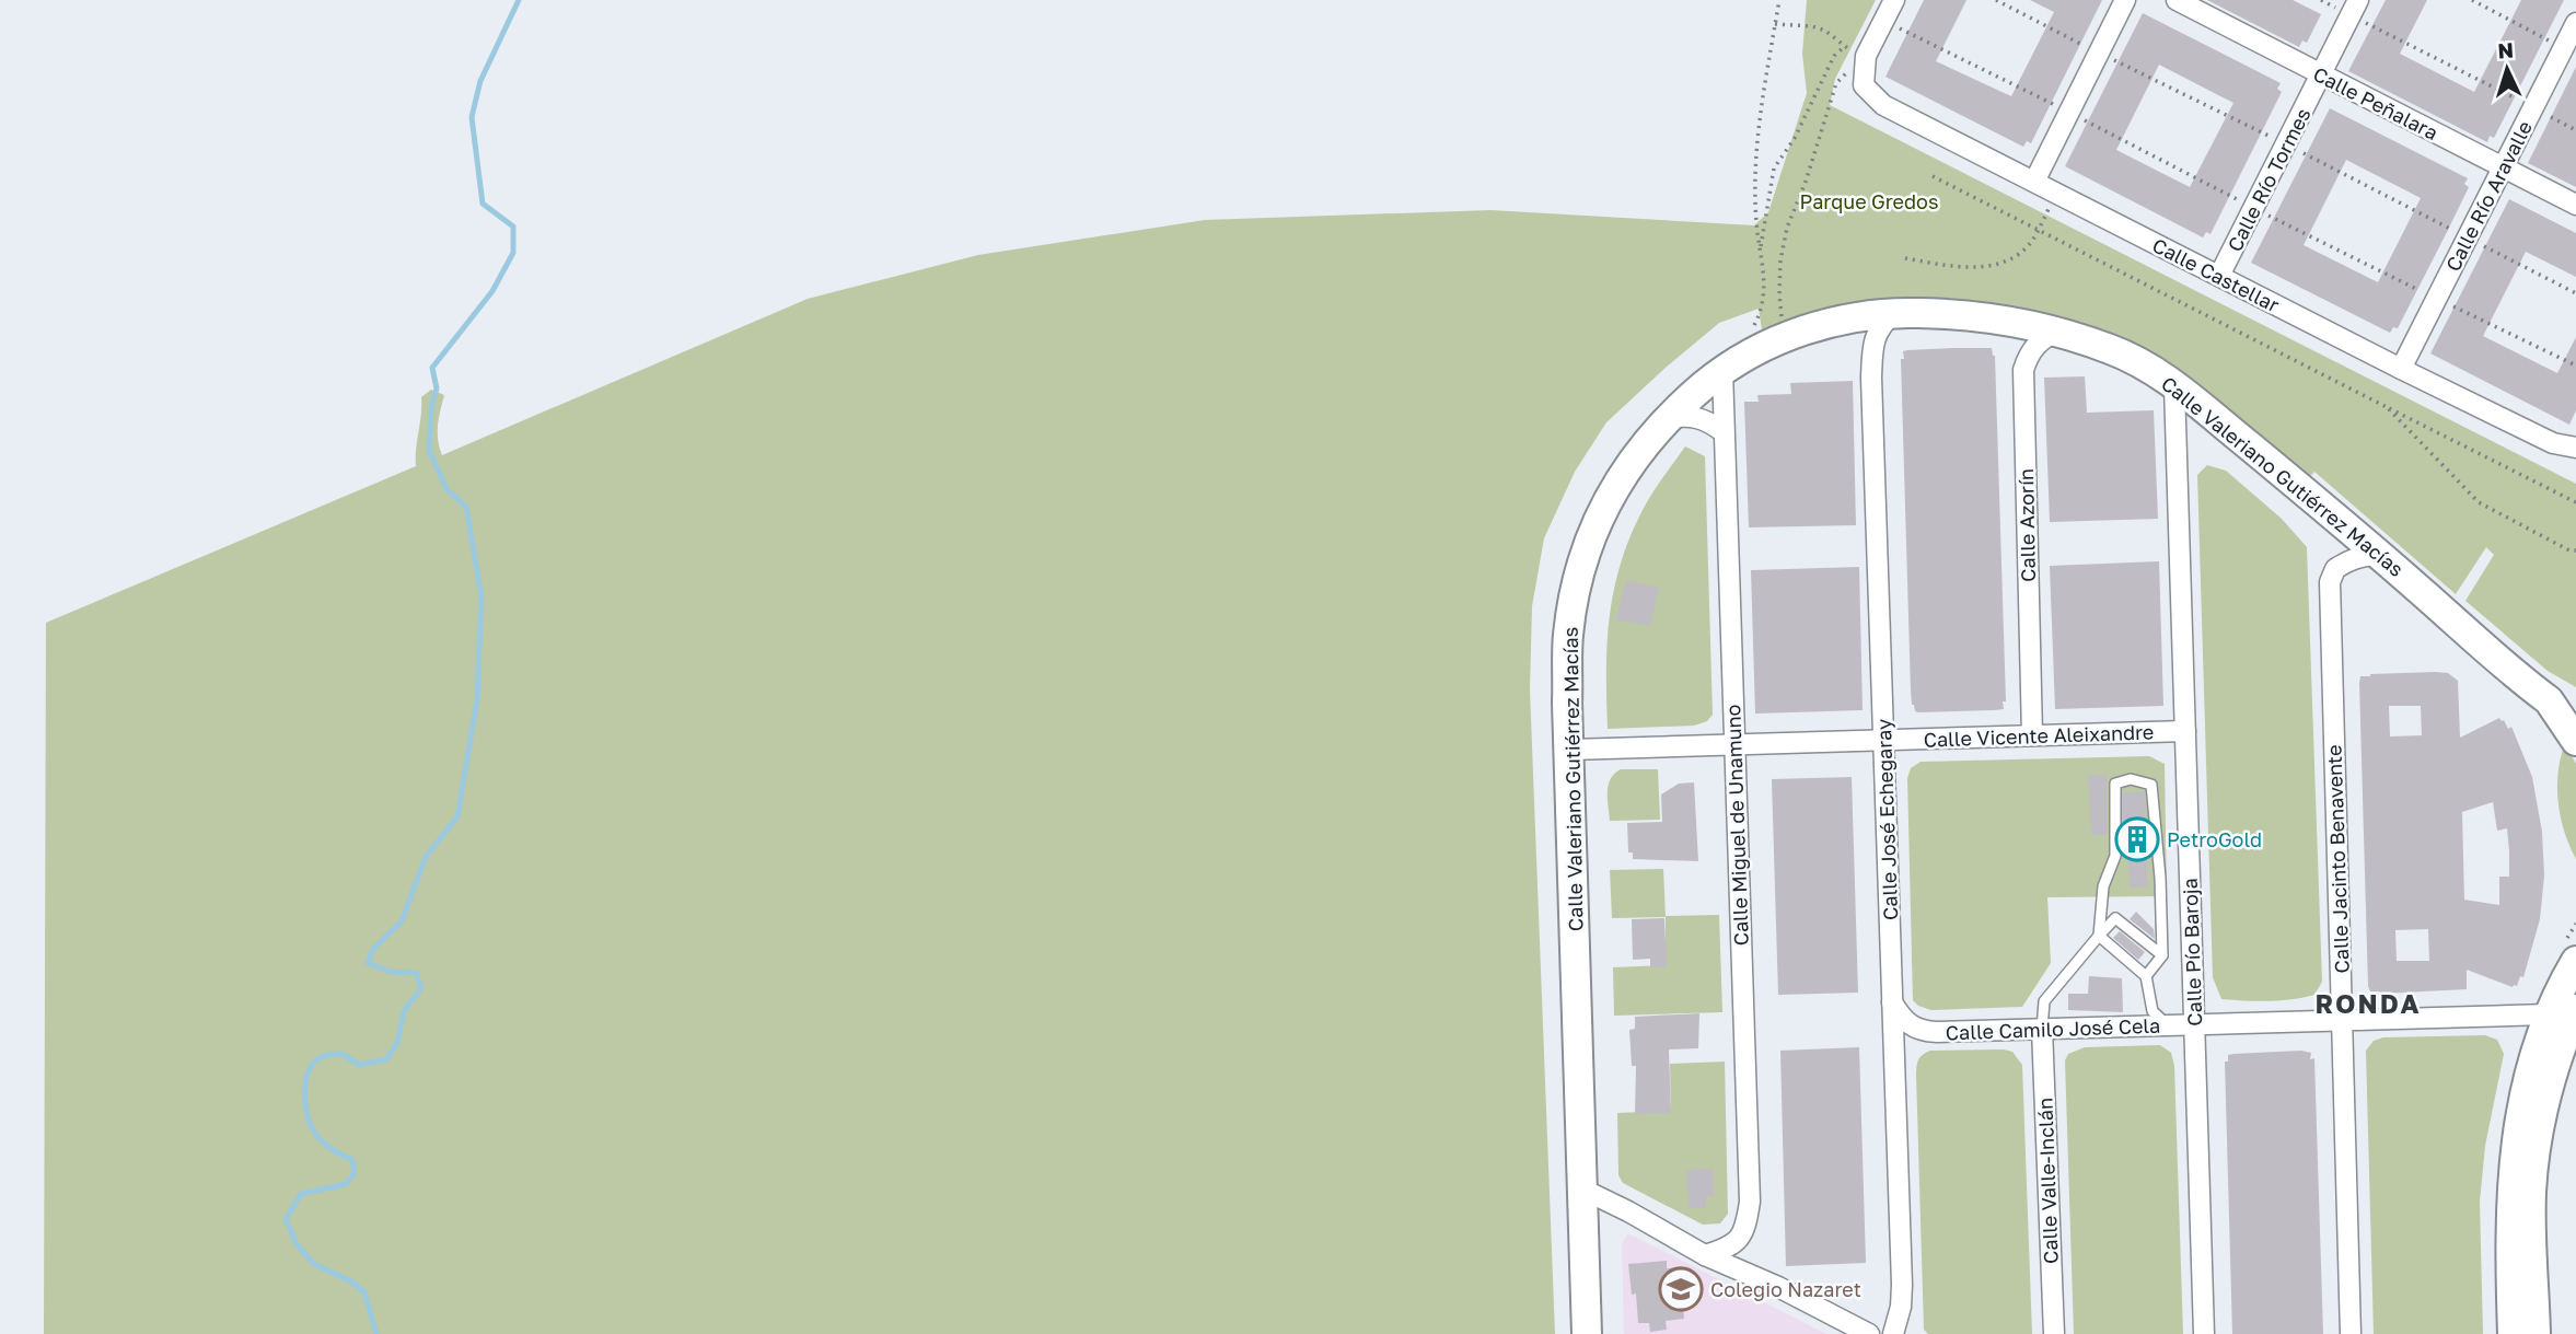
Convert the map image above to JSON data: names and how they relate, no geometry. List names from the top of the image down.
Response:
{
  "streets": {
    "main road": ["Calle Valeriano Gutiérrez Macías"],
    "street": [
      "Calle Peñalara",
      "Calle Río Tormes",
      "Calle Río Aravalle",
      "Calle Castellar",
      "Calle Azorín",
      "Calle Vicente Aleixandre",
      "Calle José Echegaray",
      "Calle Miguel de Unamuno",
      "Calle Jacinto Benavente",
      "Calle Pío Baroja",
      "Calle Camilo José Cela",
      "Calle Valle-Inclán"
    ]
  },
  "crossings": [
    ["Calle Peñalara", "Calle Río Tormes"],
    ["Calle Peñalara", "Calle Río Aravalle"],
    ["Calle Río Tormes", "Calle Castellar"],
    ["Calle Río Aravalle", "Calle Castellar"],
    ["Calle Valeriano Gutiérrez Macías", "Calle Azorín"],
    ["Calle Valeriano Gutiérrez Macías", "Calle Vicente Aleixandre"],
    ["Calle Valeriano Gutiérrez Macías", "Calle José Echegaray"],
    ["Calle Valeriano Gutiérrez Macías", "Calle Miguel de Unamuno"],
    ["Calle Valeriano Gutiérrez Macías", "Calle Jacinto Benavente"],
    ["Calle Valeriano Gutiérrez Macías", "Calle Pío Baroja"],
    ["Calle Azorín", "Calle Vicente Aleixandre"],
    ["Calle Vicente Aleixandre", "Calle José Echegaray"],
    ["Calle Vicente Aleixandre", "Calle Miguel de Unamuno"],
    ["Calle Vicente Aleixandre", "Calle Pío Baroja"],
    ["Calle José Echegaray", "Calle Camilo José Cela"],
    ["Calle Jacinto Benavente", "Calle Camilo José Cela"],
    ["Calle Pío Baroja", "Calle Camilo José Cela"],
    ["Calle Camilo José Cela", "Calle Valle-Inclán"]
  ],
  "districts": ["RONDA"],
  "parks": ["Parque Gredos"],
  "places": {
    "building": ["PetroGold"],
    "school or university": ["Colegio Nazaret"]
  },
  "north": "top"
}
